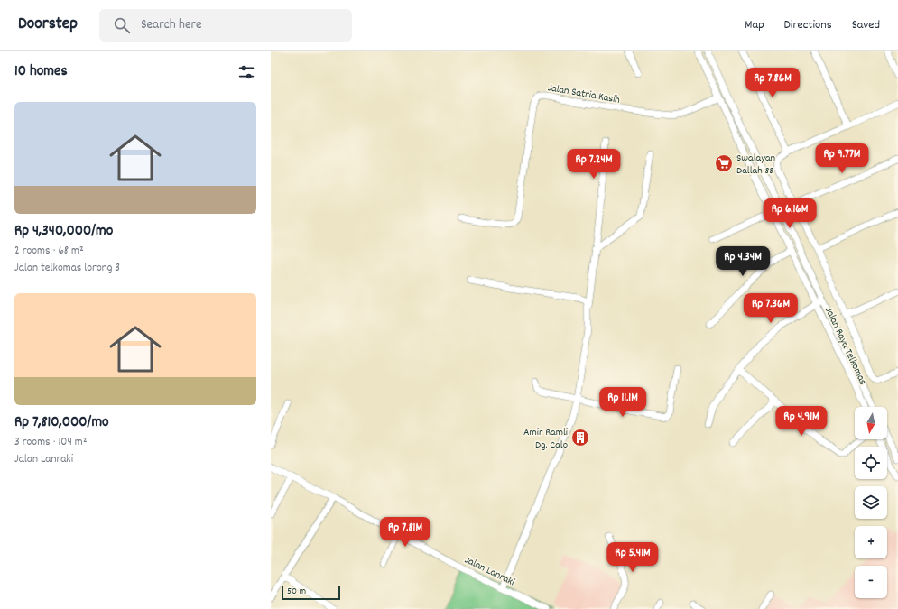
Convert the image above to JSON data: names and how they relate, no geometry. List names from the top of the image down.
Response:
{
  "streets": {
    "street": ["Jalan Satria Kasih", "Jalan Raya Telkomas", "Jalan Lanraki"]
  },
  "crossings": [
    ["Jalan Satria Kasih", "Jalan Raya Telkomas"]
  ],
  "places": {
    "supermarket": ["Swalayan Dallah 88"],
    "building": ["Amir Ramli Dg. Calo"]
  },
  "scale_bar": "50 m",
  "north": "bottom",
  "page": {
    "header": "Doorstep",
    "search": "Search here",
    "nav": ["Map", "Directions", "Saved"],
    "heading": "10 homes",
    "price": [
      "Rp 7.86M",
      "Rp 9.77M",
      "Rp 7.24M",
      "Rp 6.16M",
      "Rp 4.34M",
      "Rp 7.36M",
      "Rp 11.1M",
      "Rp 4.91M",
      "Rp 7.81M",
      "Rp 5.41M"
    ],
    "list": [
      {
        "name": "Rp 4,340,000/mo",
        "note": "2 rooms · 68 m² · Jalan telkomas lorong 3"
      },
      {
        "name": "Rp 7,810,000/mo",
        "note": "3 rooms · 104 m² · Jalan Lanraki"
      }
    ],
    "map_buttons": ["+", "−"],
    "scale": "50 m"
  }
}
